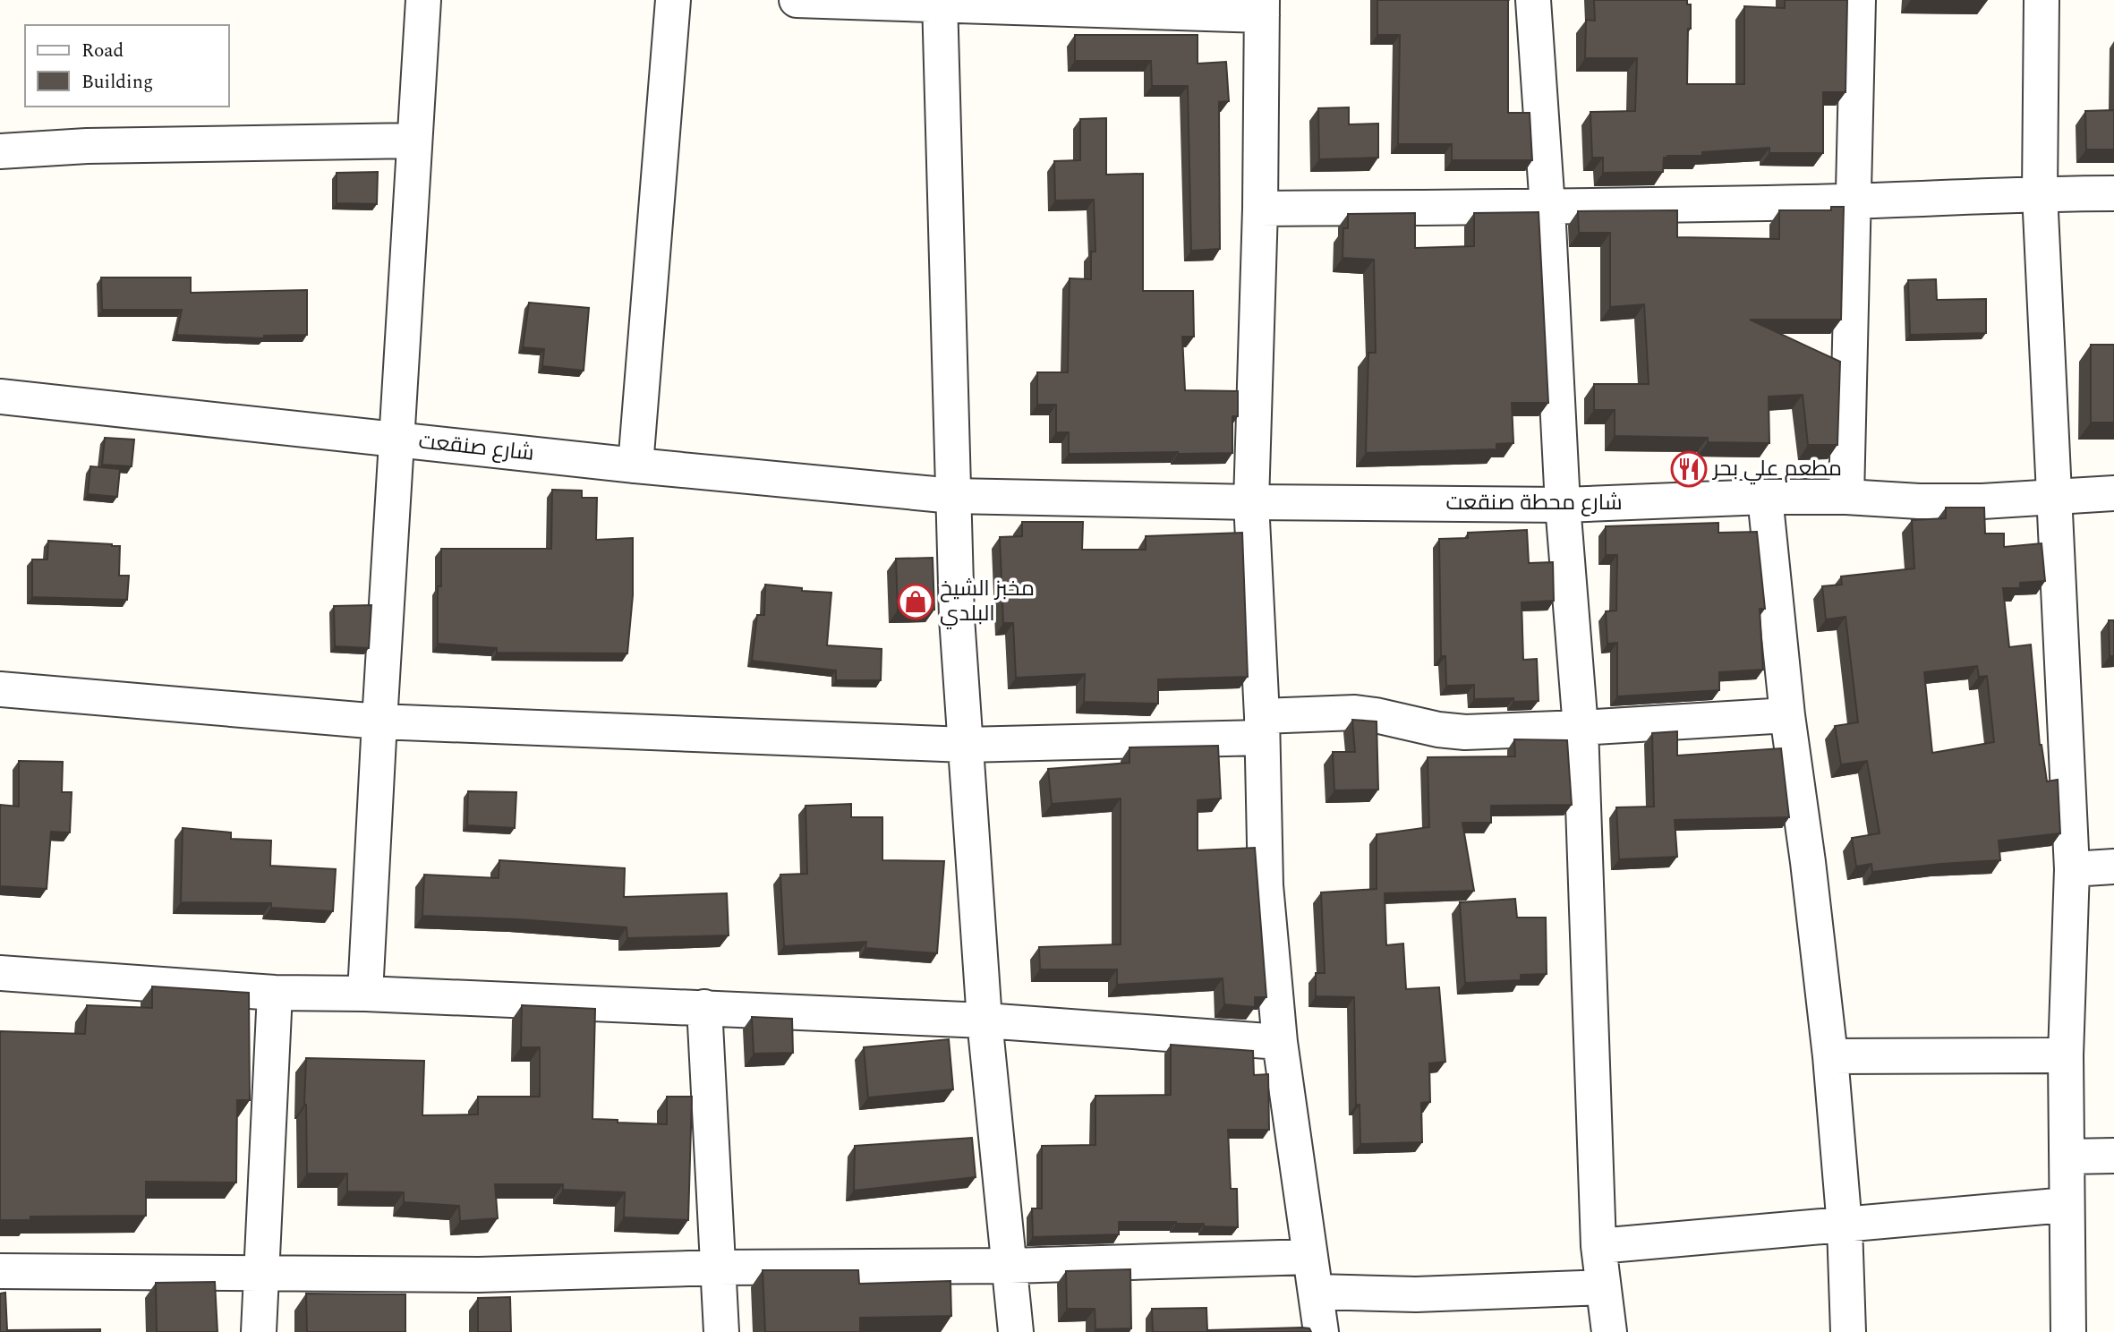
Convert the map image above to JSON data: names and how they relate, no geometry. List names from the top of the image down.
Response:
{
  "streets": {
    "street": ["شارع صنقعت", "شارع محطة صنقعت"]
  },
  "crossings": [
    ["شارع صنقعت", "شارع محطة صنقعت"]
  ],
  "places": {
    "restaurant": ["مطعم علي بحر"],
    "shop": ["مخبز الشيخ البلدي"]
  },
  "legend": ["Road", "Building"]
}
